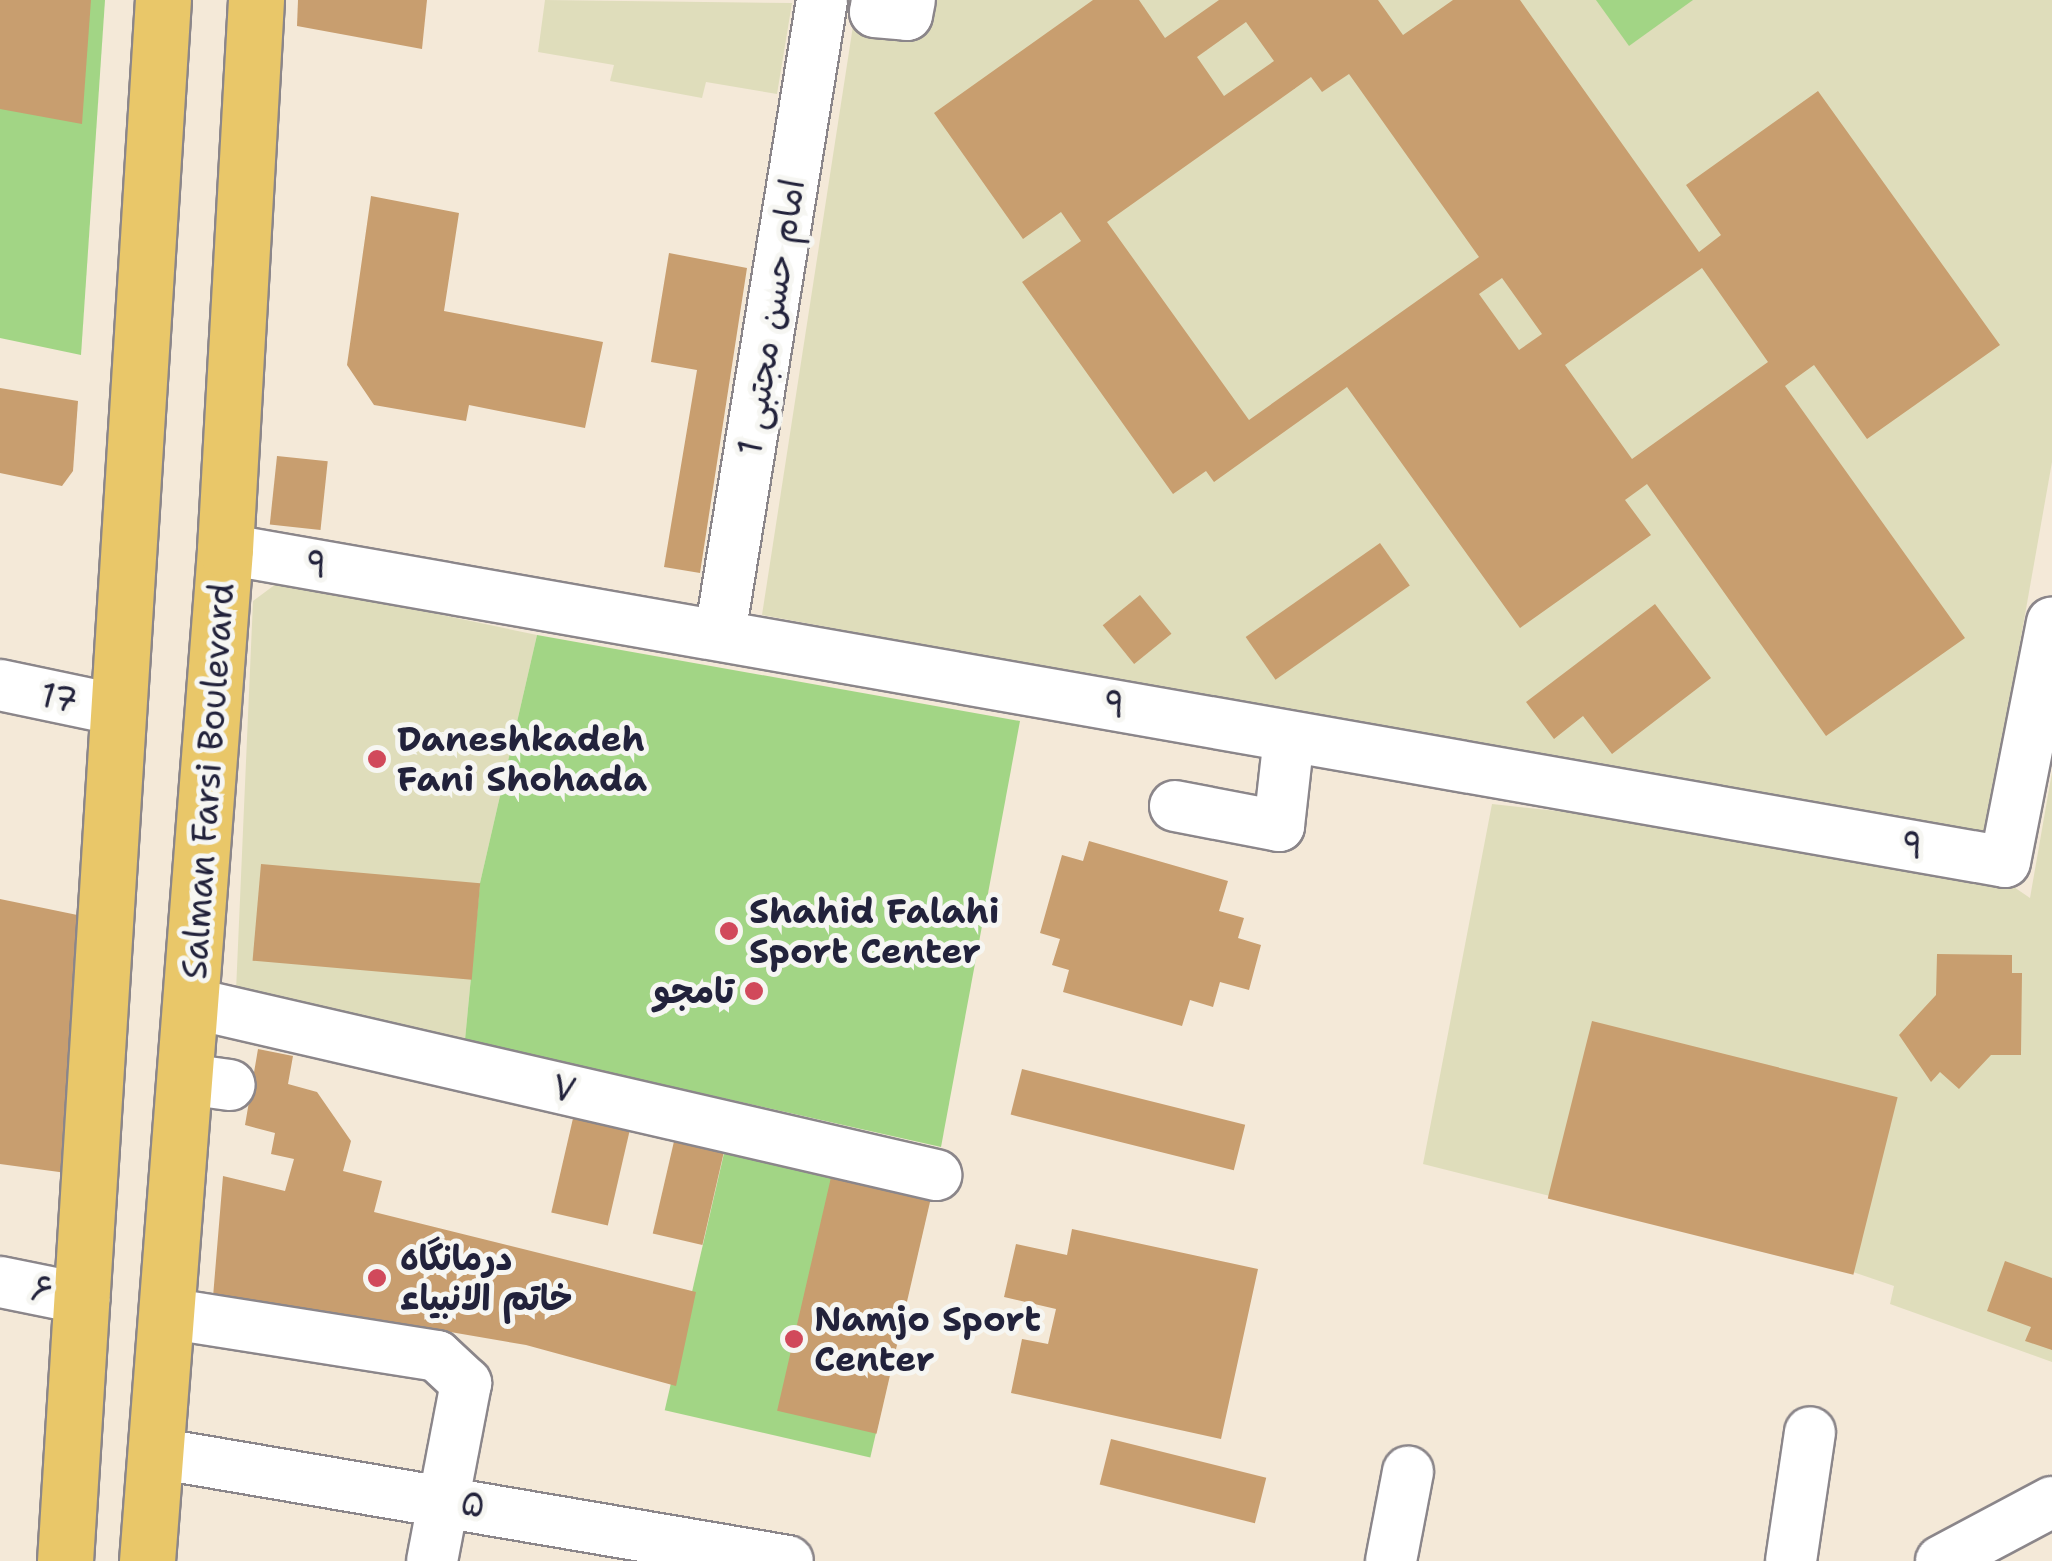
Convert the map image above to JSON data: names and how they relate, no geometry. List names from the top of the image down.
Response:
{
  "streets": {
    "main road": ["Salman Farsi Boulevard"],
    "street": [
      "امام حسن مجتبی 1",
      "۹",
      "17",
      "۷",
      "۶",
      "۵"
    ]
  },
  "crossings": [
    ["امام حسن مجتبی 1", "۹"],
    ["۹", "Salman Farsi Boulevard"],
    ["Salman Farsi Boulevard", "۷"],
    ["Salman Farsi Boulevard", "۵"]
  ],
  "places": [
    "Daneshkadeh Fani Shohada",
    "Shahid Falahi Sport Center",
    "تامجو",
    "درمانگاه خاتم الانبیاء",
    "Namjo Sport Center"
  ]
}
